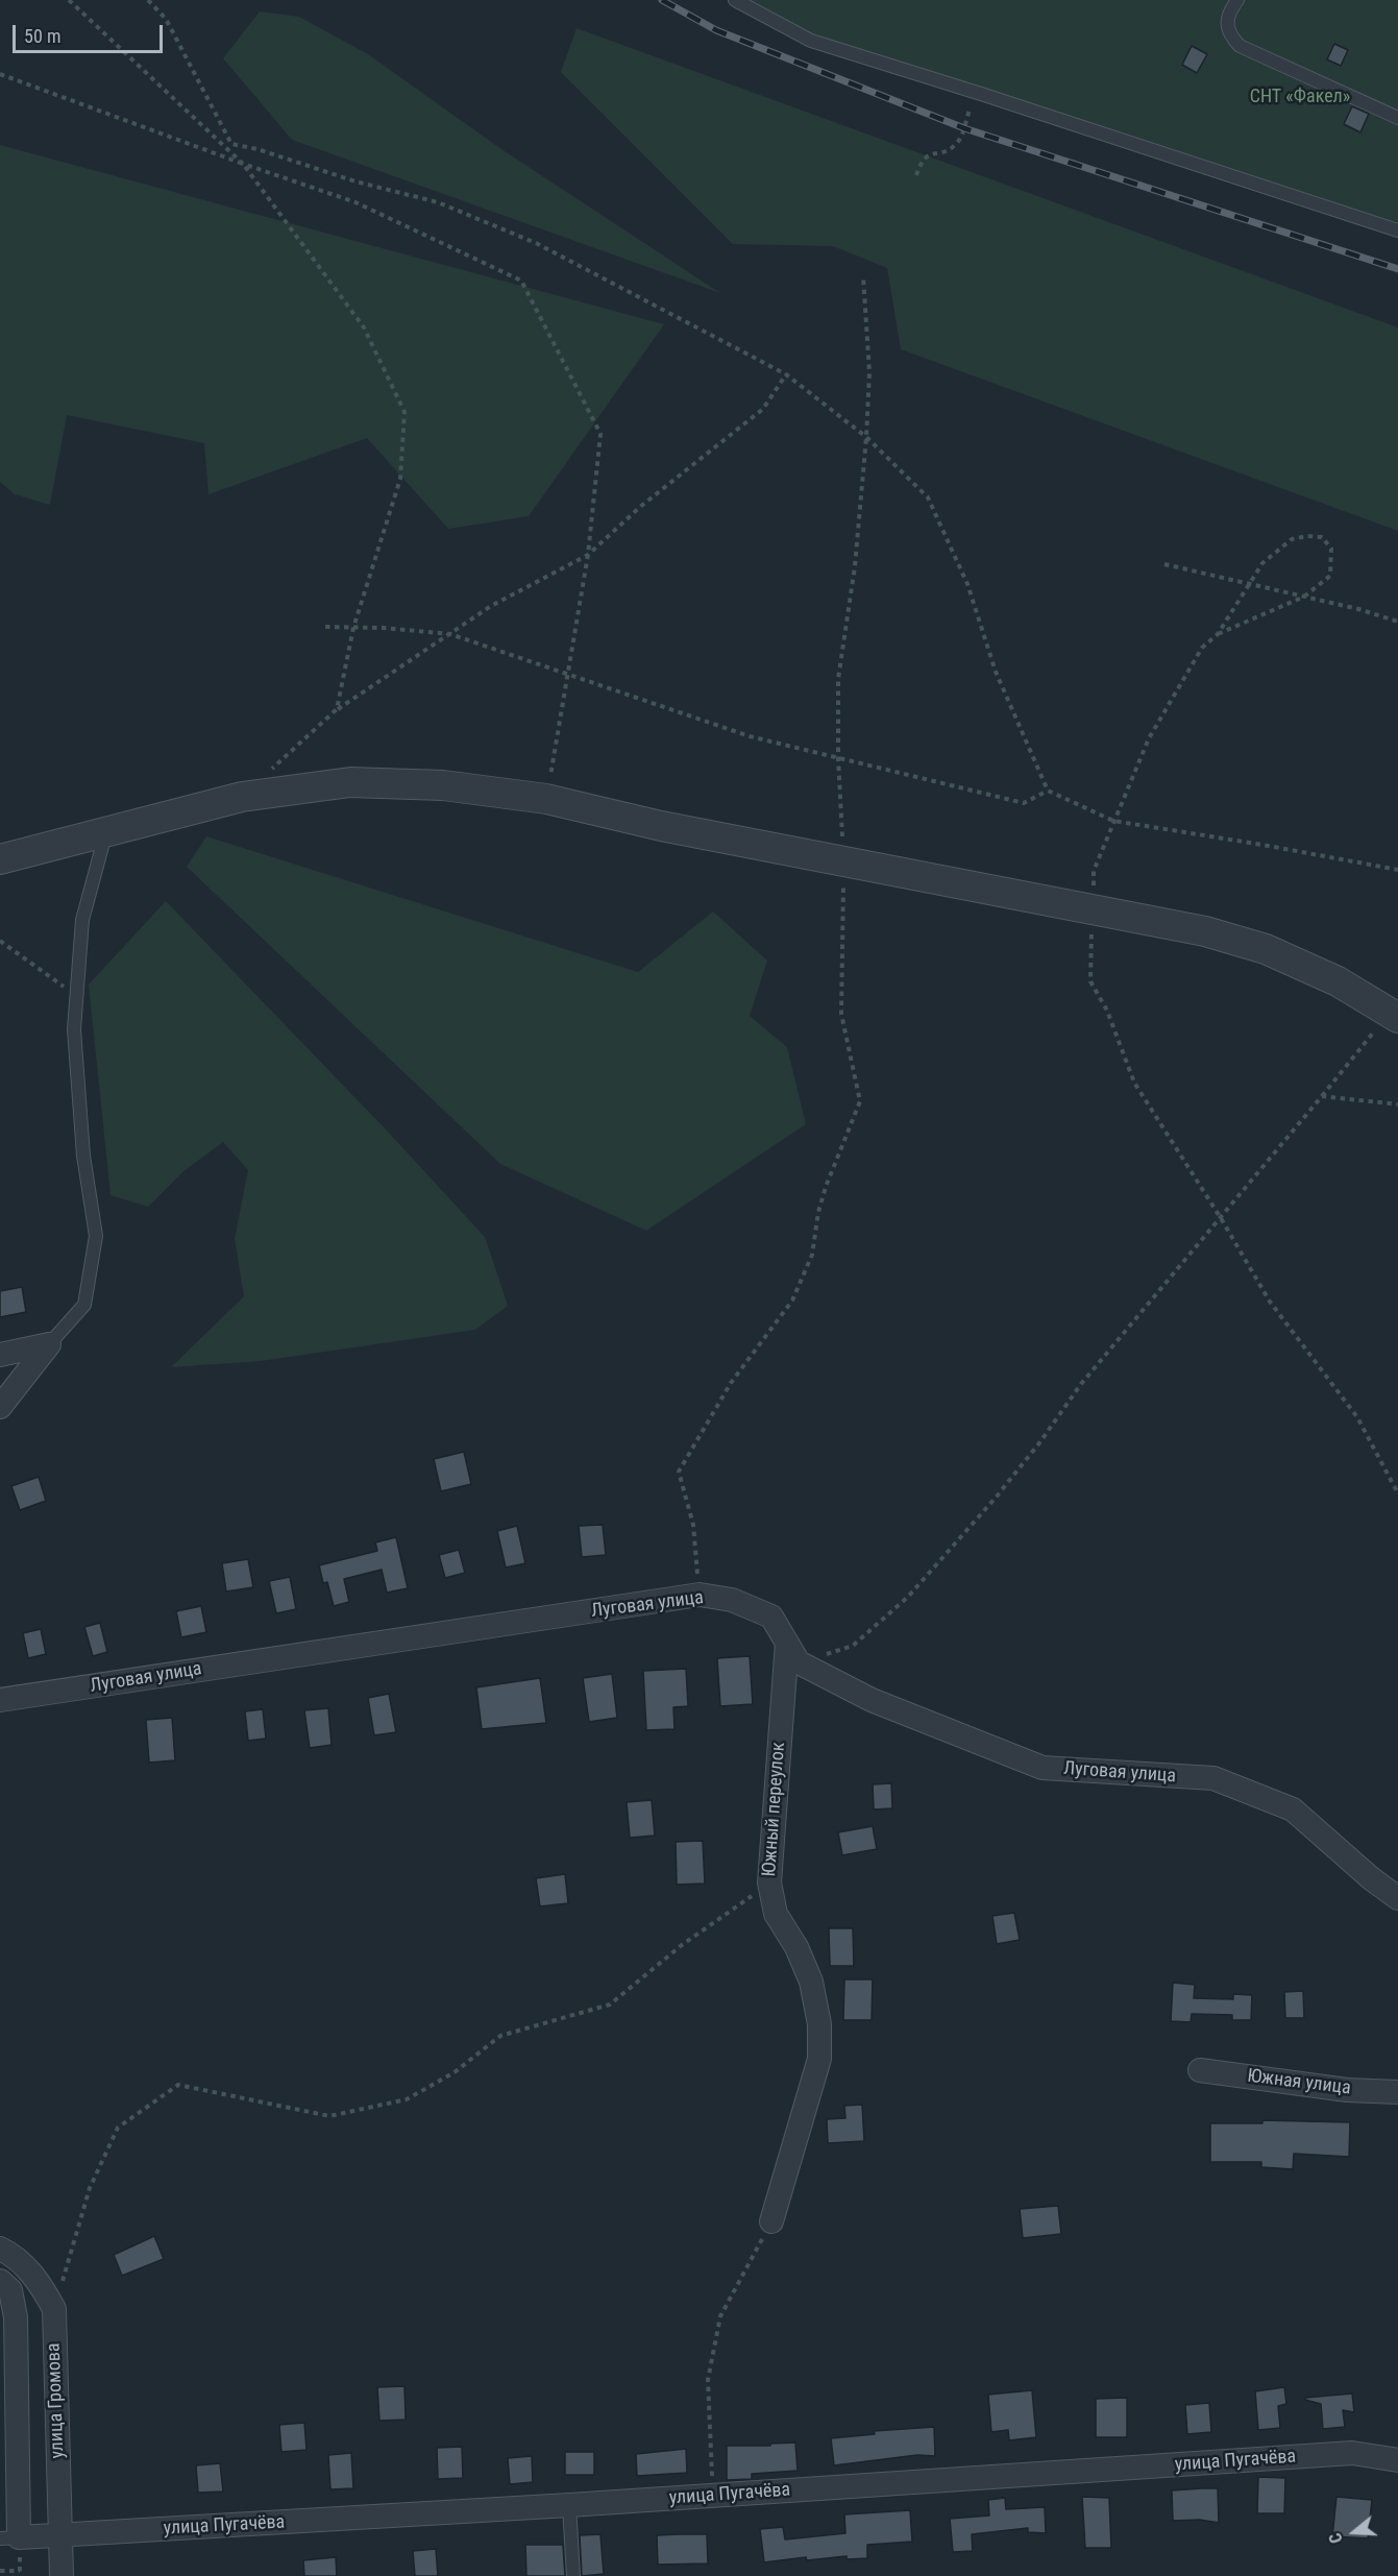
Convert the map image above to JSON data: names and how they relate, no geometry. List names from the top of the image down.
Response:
{
  "streets": {
    "street": [
      "Луговая улица",
      "Южный переулок",
      "Южная улица",
      "улица Громова",
      "улица Пугачёва"
    ]
  },
  "crossings": [
    ["Луговая улица", "Южный переулок"],
    ["улица Громова", "улица Пугачёва"]
  ],
  "parks": ["СНТ «Факел»"],
  "scale_bar": "50 m",
  "north": "left"
}
